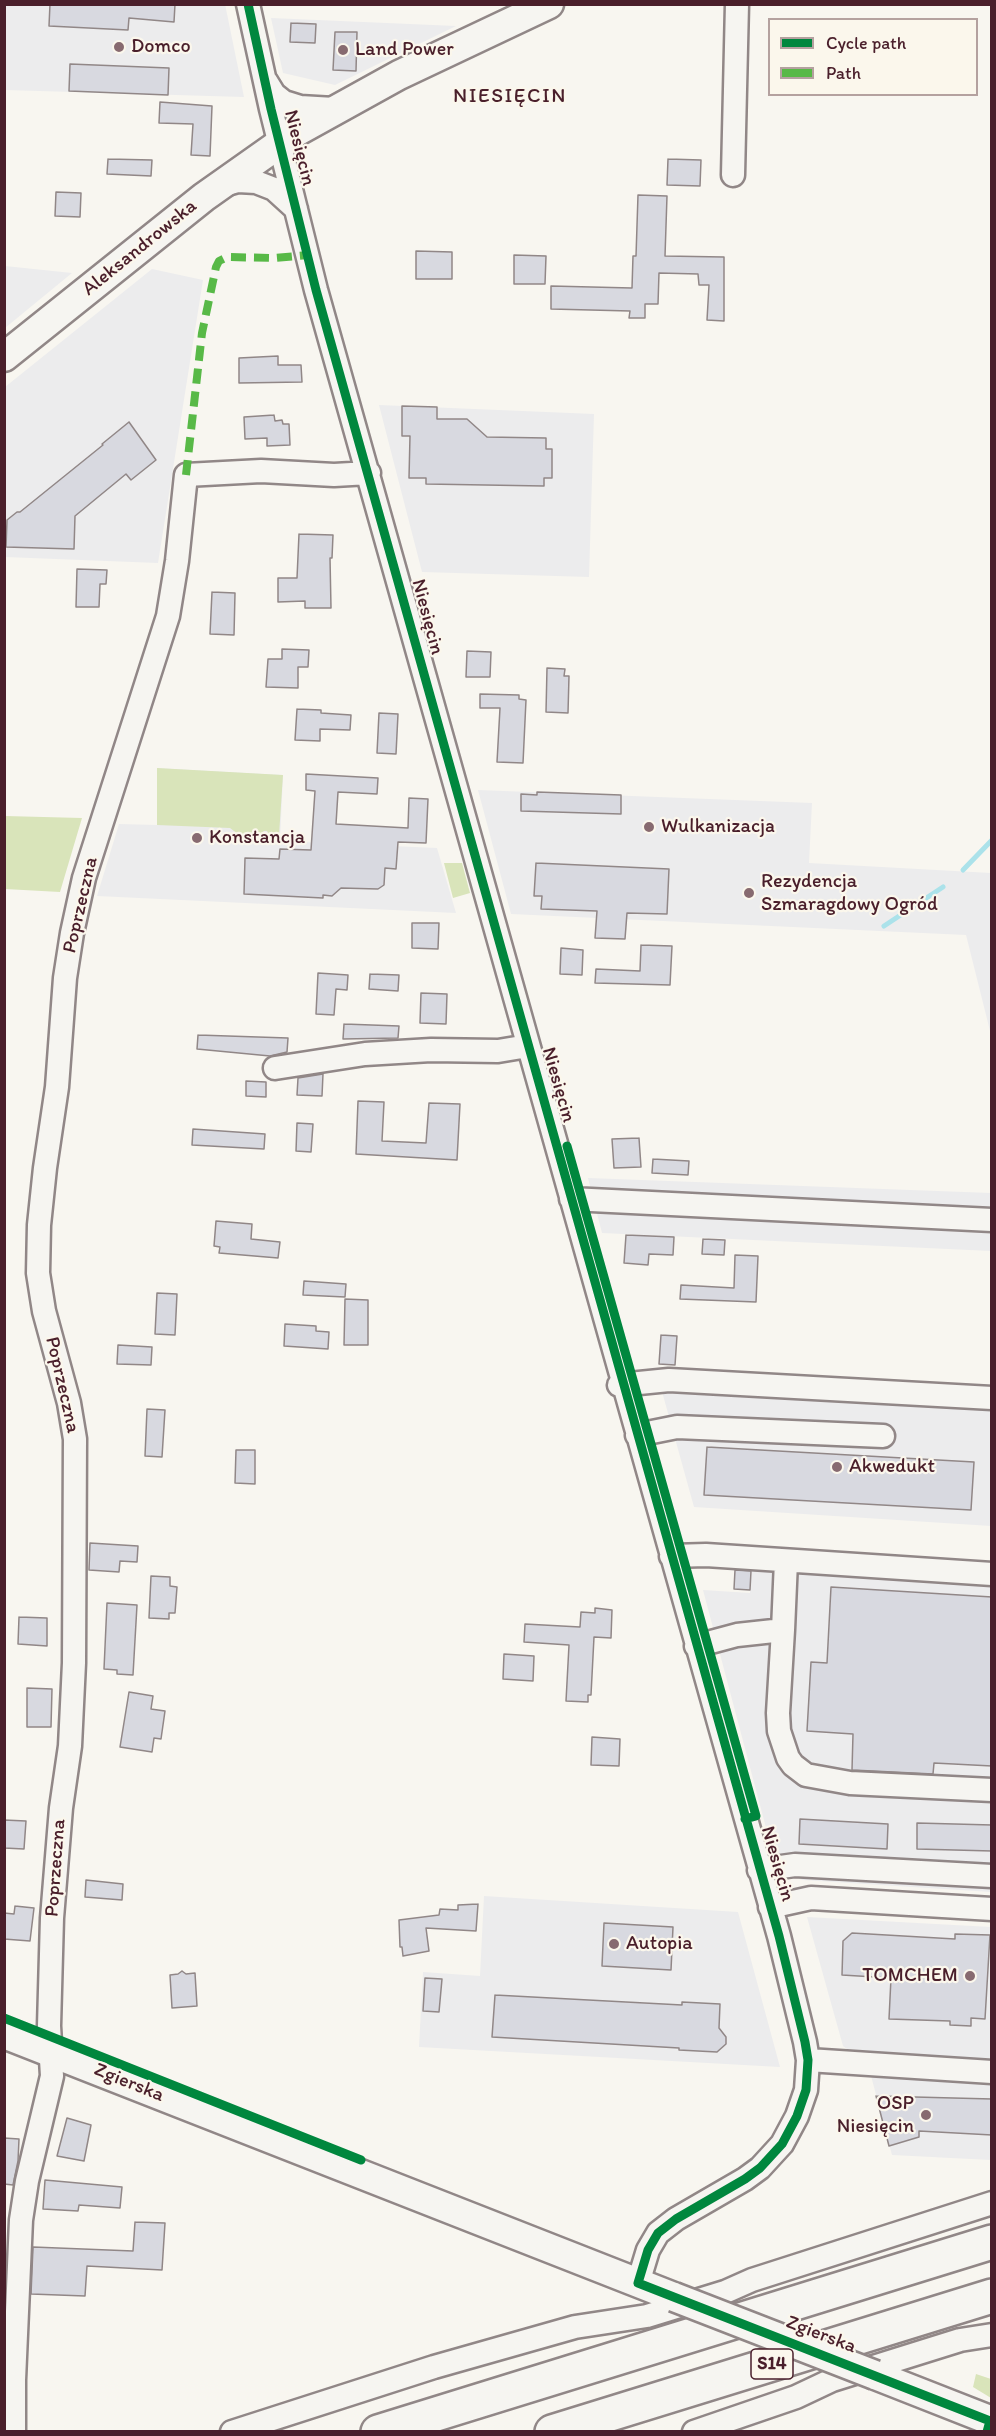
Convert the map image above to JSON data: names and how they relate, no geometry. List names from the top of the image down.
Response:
{
  "streets": {
    "highway": ["S14"],
    "main road": ["Aleksandrowska", "Zgierska"],
    "street": ["Niesięcin", "Poprzeczna"]
  },
  "crossings": [
    ["Niesięcin", "Aleksandrowska"],
    ["Niesięcin", "Poprzeczna"],
    ["Niesięcin", "Zgierska"],
    ["Poprzeczna", "Zgierska"]
  ],
  "districts": ["NIESIĘCIN"],
  "places": [
    "Domco",
    "Land Power",
    "Wulkanizacja",
    "Konstancja",
    "Rezydencja Szmaragdowy Ogród",
    "Akwedukt",
    "Autopia",
    "TOMCHEM",
    "OSP Niesięcin"
  ],
  "legend": ["Cycle path", "Path"]
}
